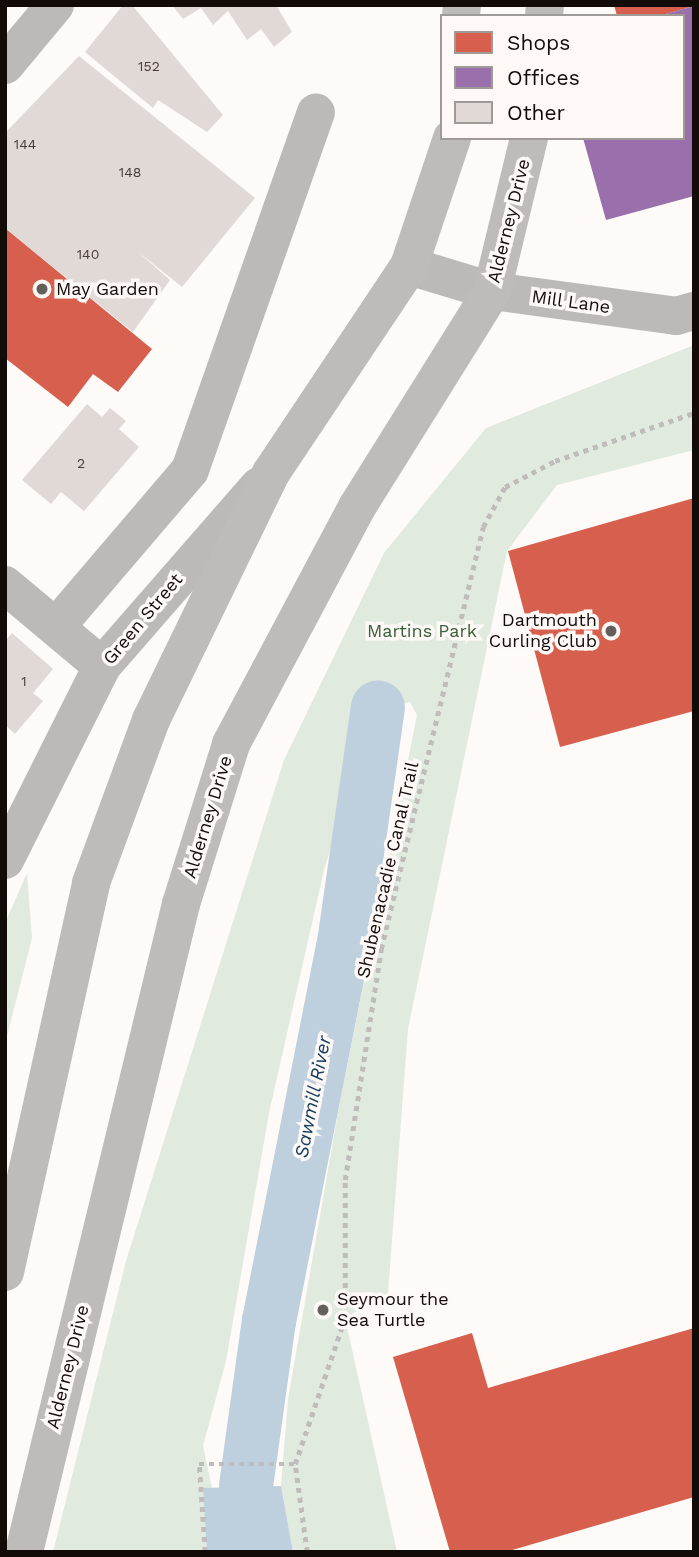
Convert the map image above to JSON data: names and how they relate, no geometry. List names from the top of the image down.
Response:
{
  "streets": {
    "main road": ["Alderney Drive"],
    "street": ["Mill Lane", "Green Street"],
    "path": ["Shubenacadie Canal Trail"]
  },
  "crossings": [
    ["Alderney Drive", "Mill Lane"]
  ],
  "water": ["Sawmill River"],
  "parks": ["Martins Park"],
  "places": ["May Garden", "Dartmouth Curling Club", "Seymour the Sea Turtle"],
  "house_numbers": [
    "152",
    "144",
    "148",
    "140",
    "2",
    "1"
  ],
  "legend": ["Shops", "Offices", "Other"]
}
